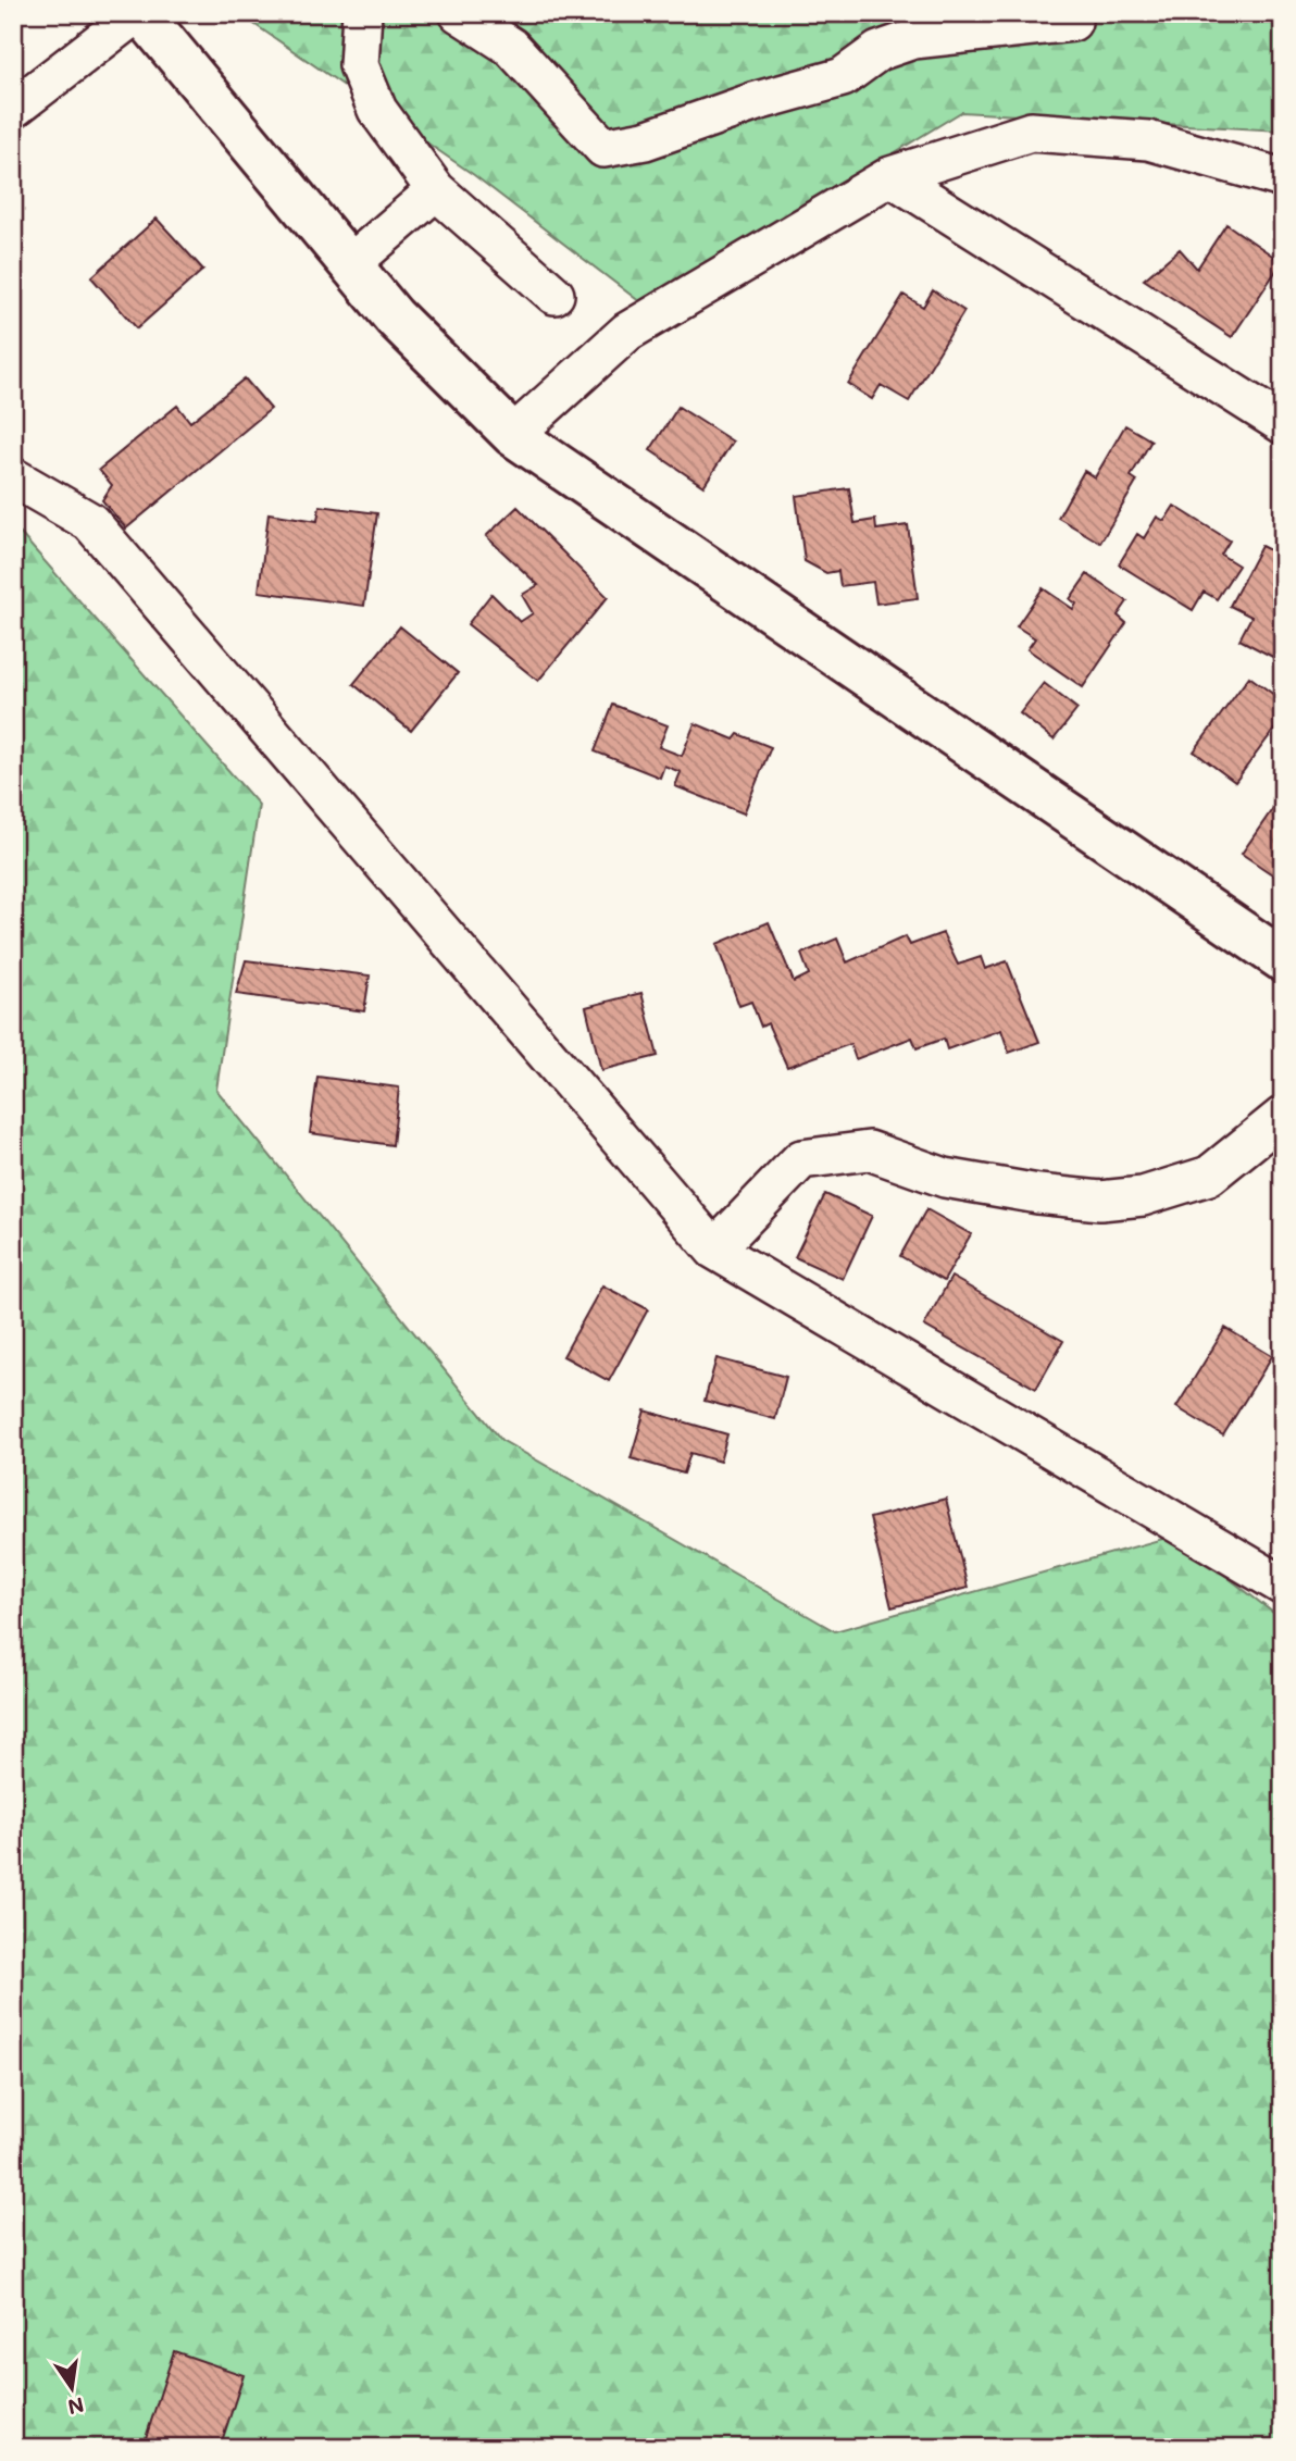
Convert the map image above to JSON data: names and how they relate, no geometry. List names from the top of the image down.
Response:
{
  "north": "bottom"
}
